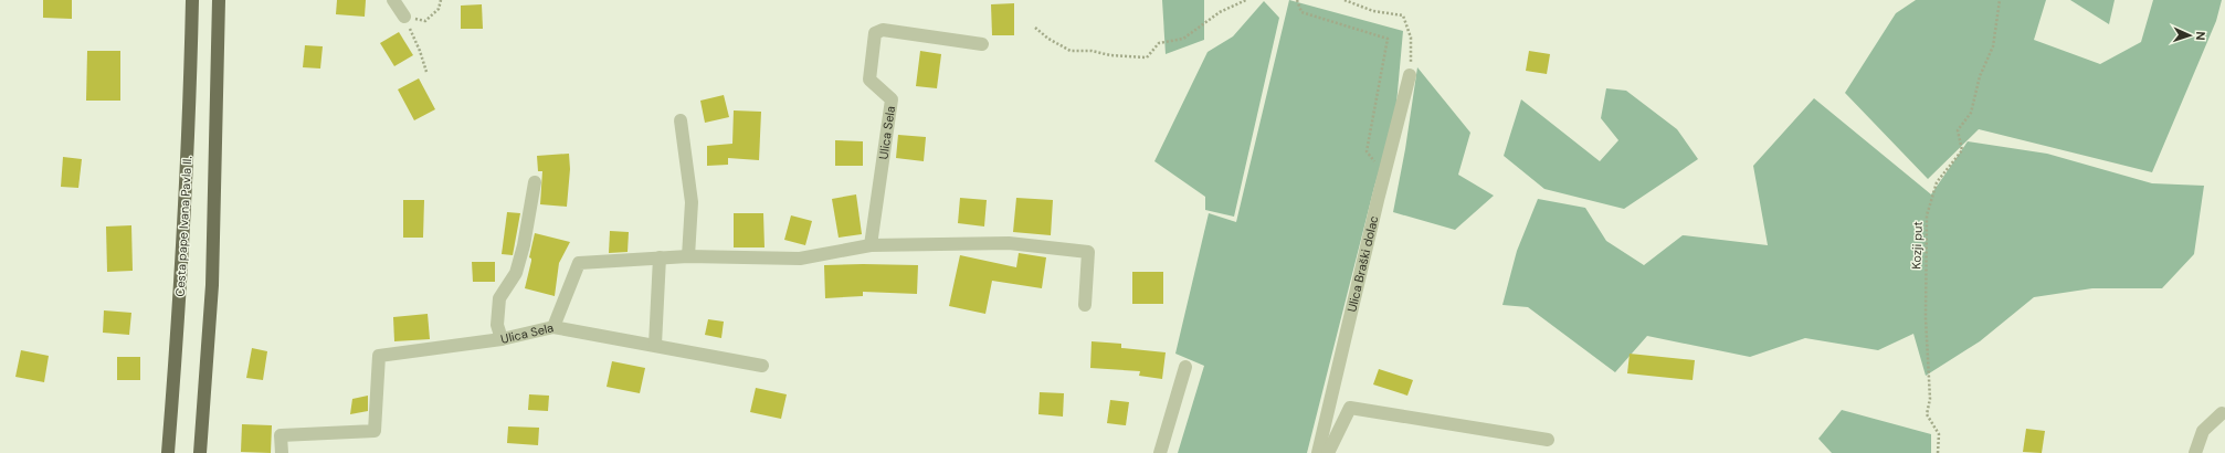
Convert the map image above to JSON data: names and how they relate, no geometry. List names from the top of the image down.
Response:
{
  "streets": {
    "main road": ["Cesta pape Ivana Pavla II."],
    "street": ["Ulica Sela", "Ulica Braški dolac"],
    "path": ["Kozji put"]
  },
  "north": "right"
}
